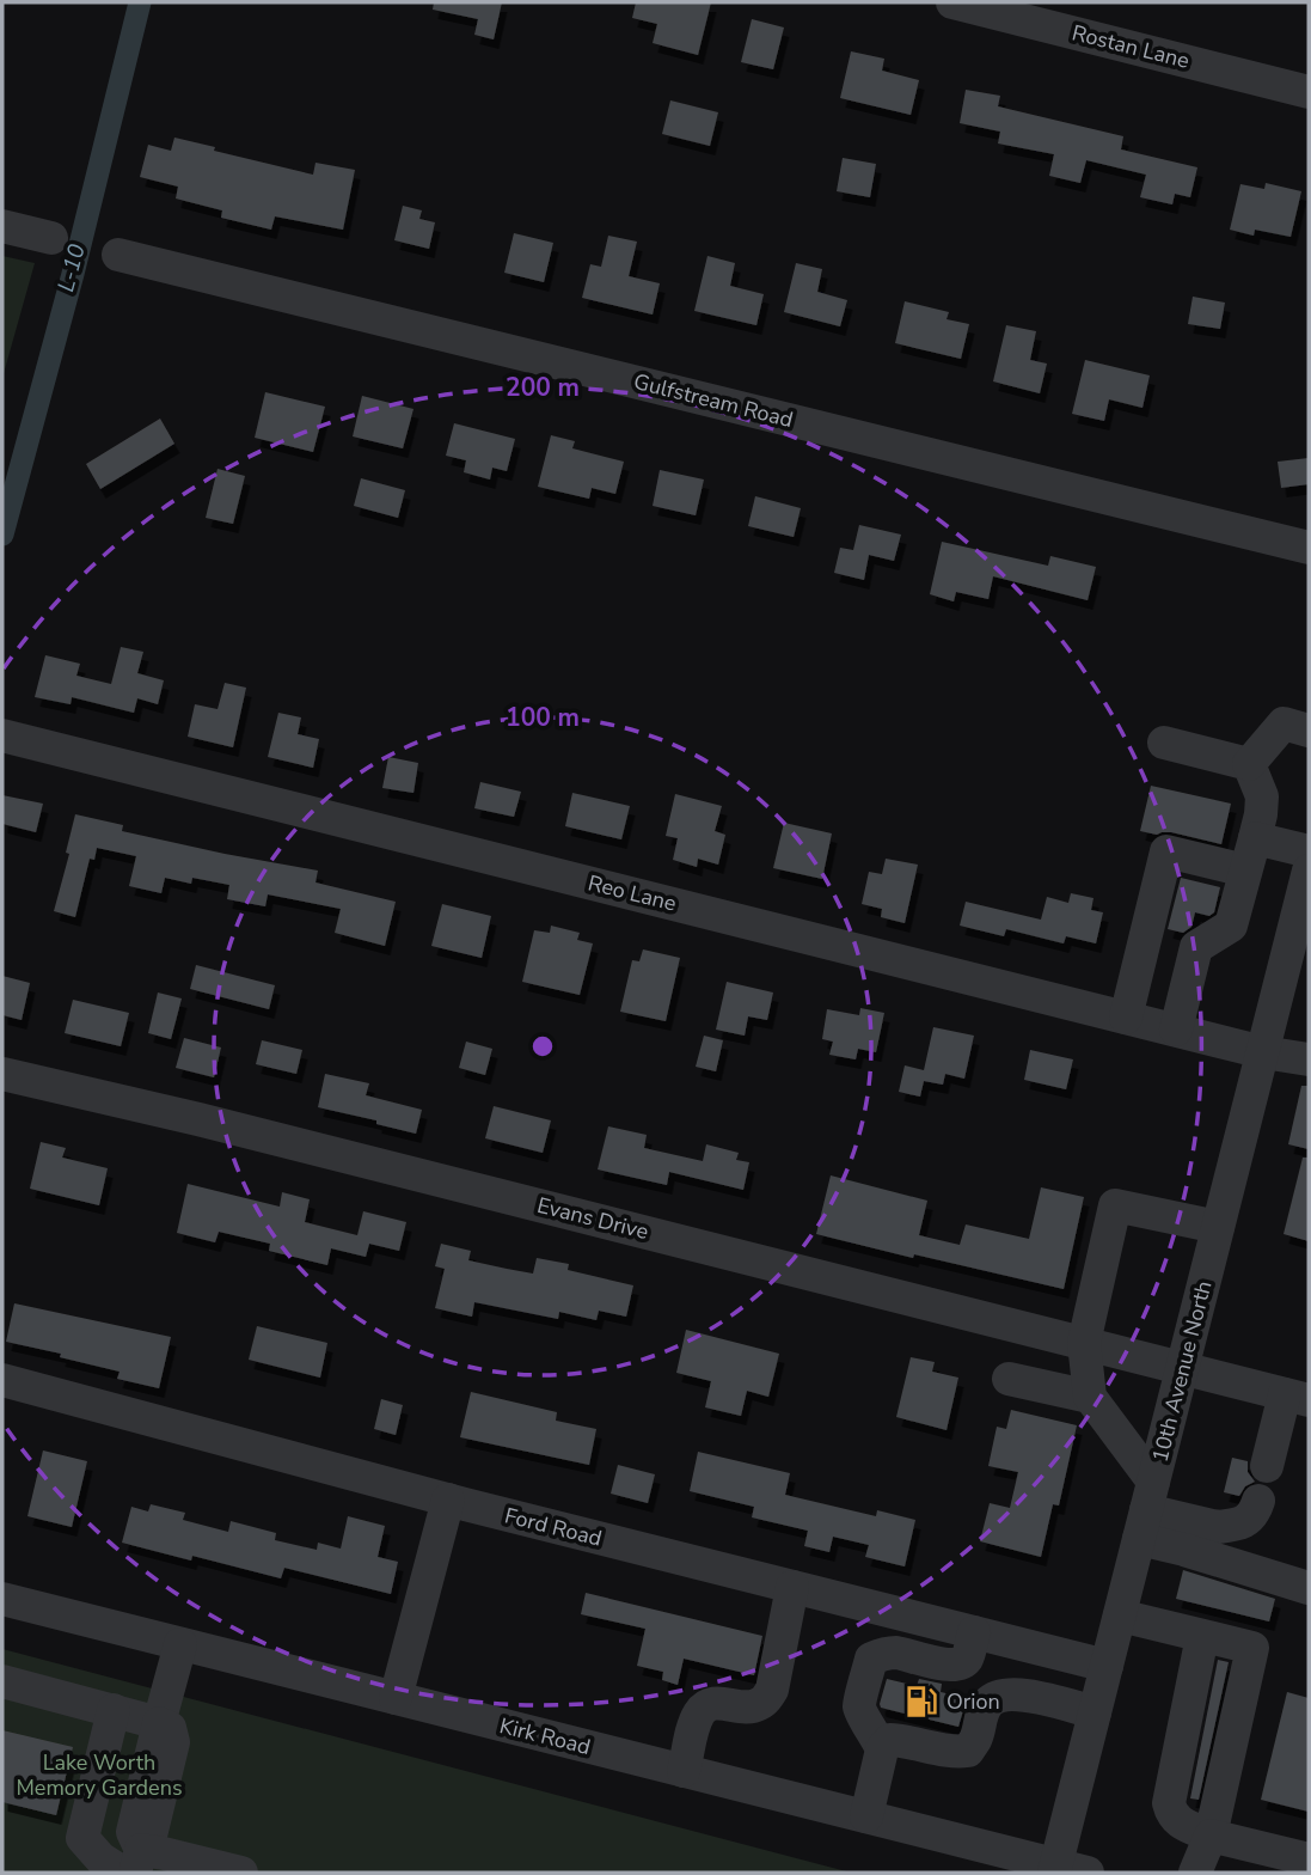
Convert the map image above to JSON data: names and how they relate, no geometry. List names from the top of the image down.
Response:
{
  "streets": {
    "street": [
      "Rostan Lane",
      "Gulfstream Road",
      "Reo Lane",
      "Evans Drive",
      "10th Avenue North",
      "Ford Road",
      "Kirk Road"
    ]
  },
  "crossings": [
    ["Reo Lane", "10th Avenue North"],
    ["Evans Drive", "10th Avenue North"],
    ["10th Avenue North", "Ford Road"],
    ["10th Avenue North", "Kirk Road"]
  ],
  "water": ["L-10"],
  "parks": ["Lake Worth Memory Gardens"],
  "places": {
    "fuel station": ["Orion"]
  },
  "rings": ["200 m", "100 m"]
}
